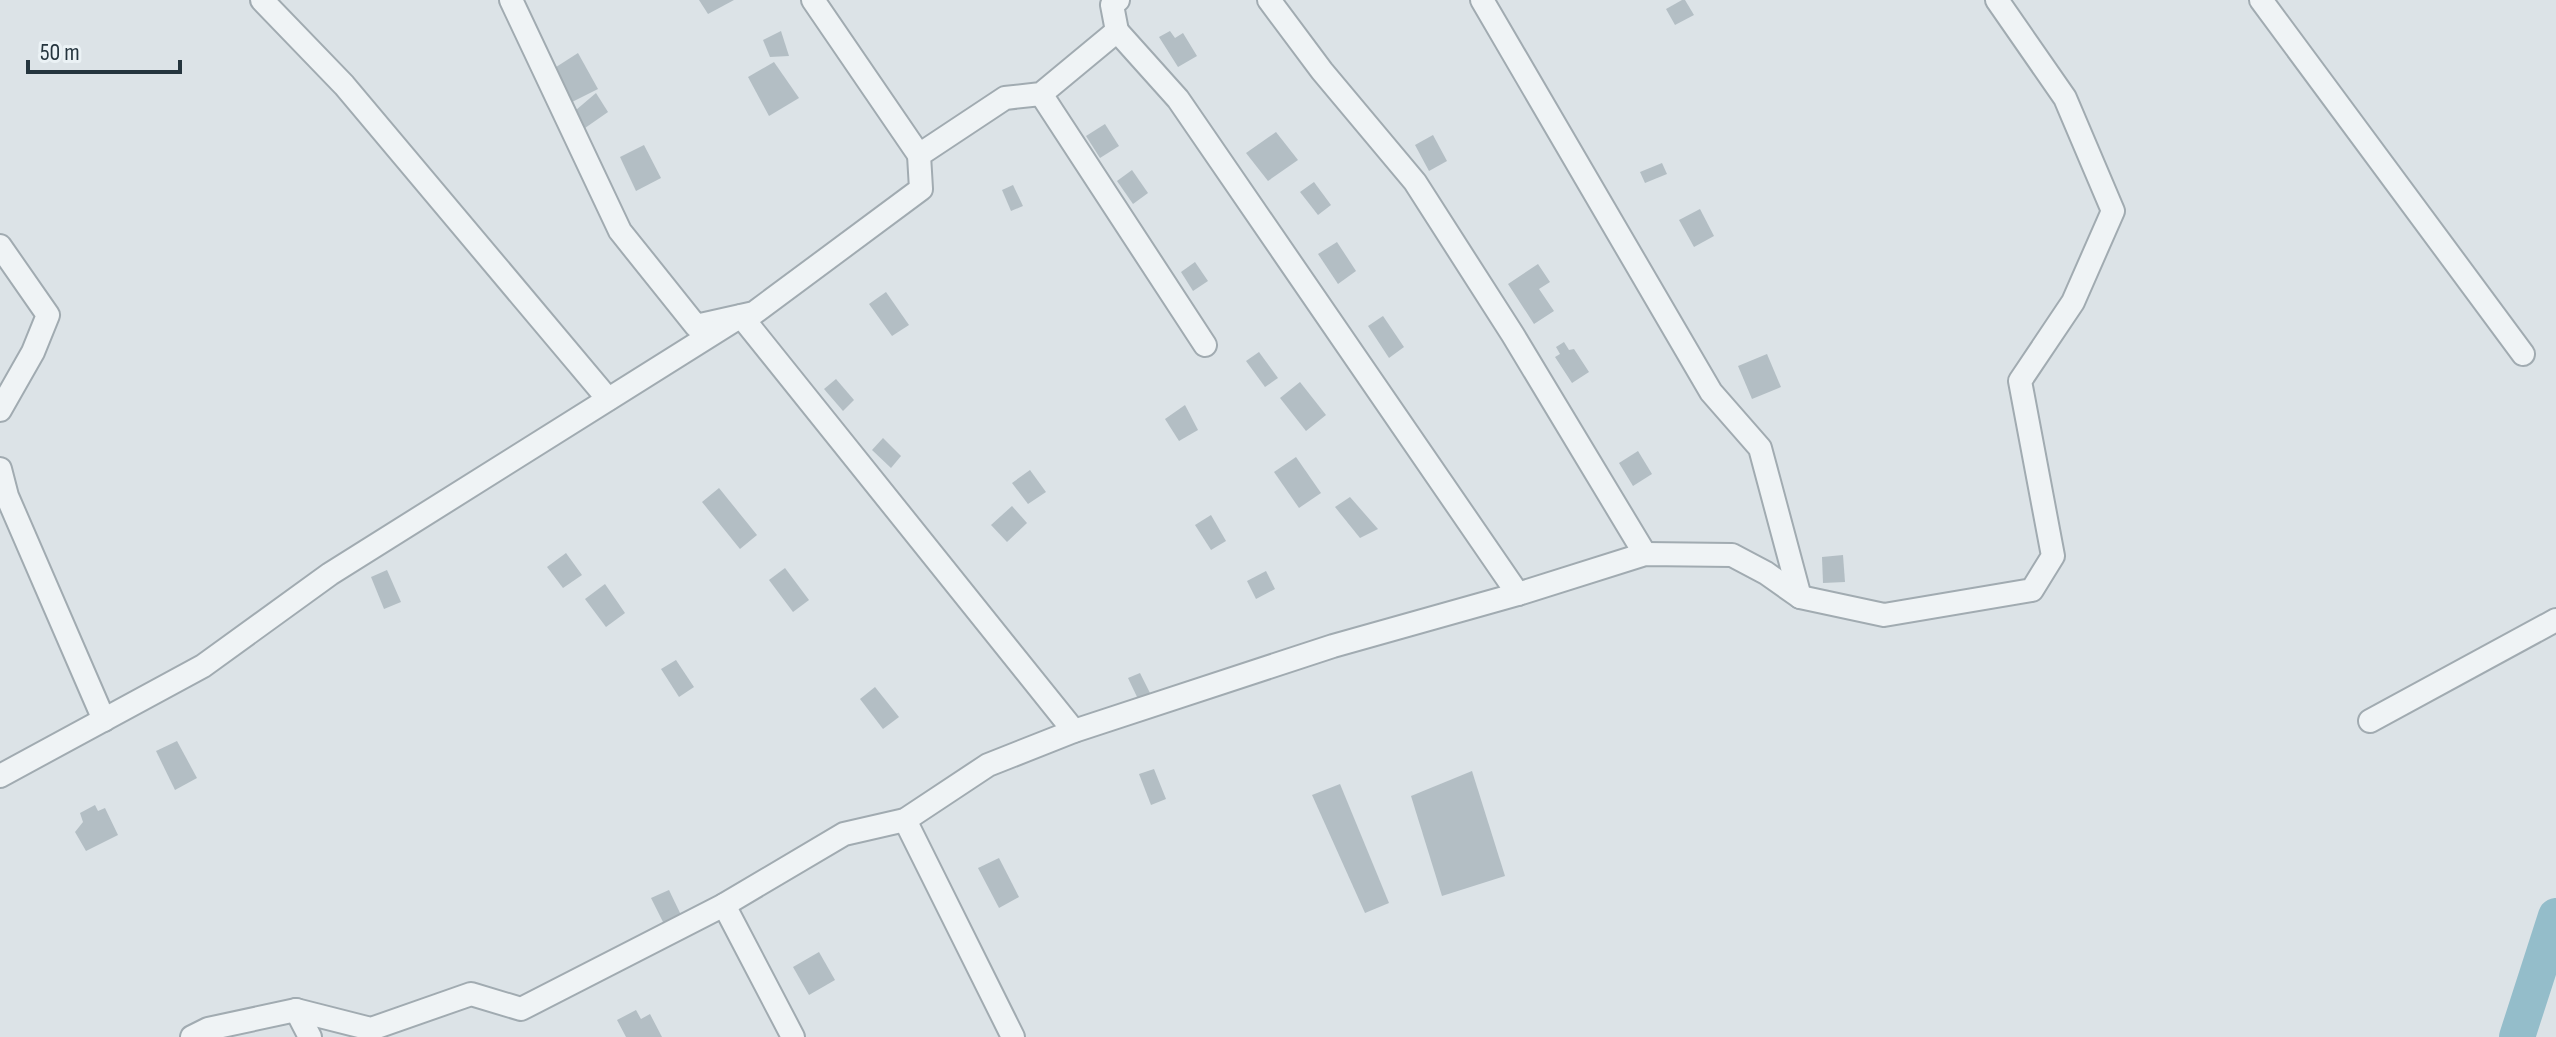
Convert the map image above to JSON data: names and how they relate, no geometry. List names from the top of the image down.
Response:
{
  "scale_bar": "50 m"
}
